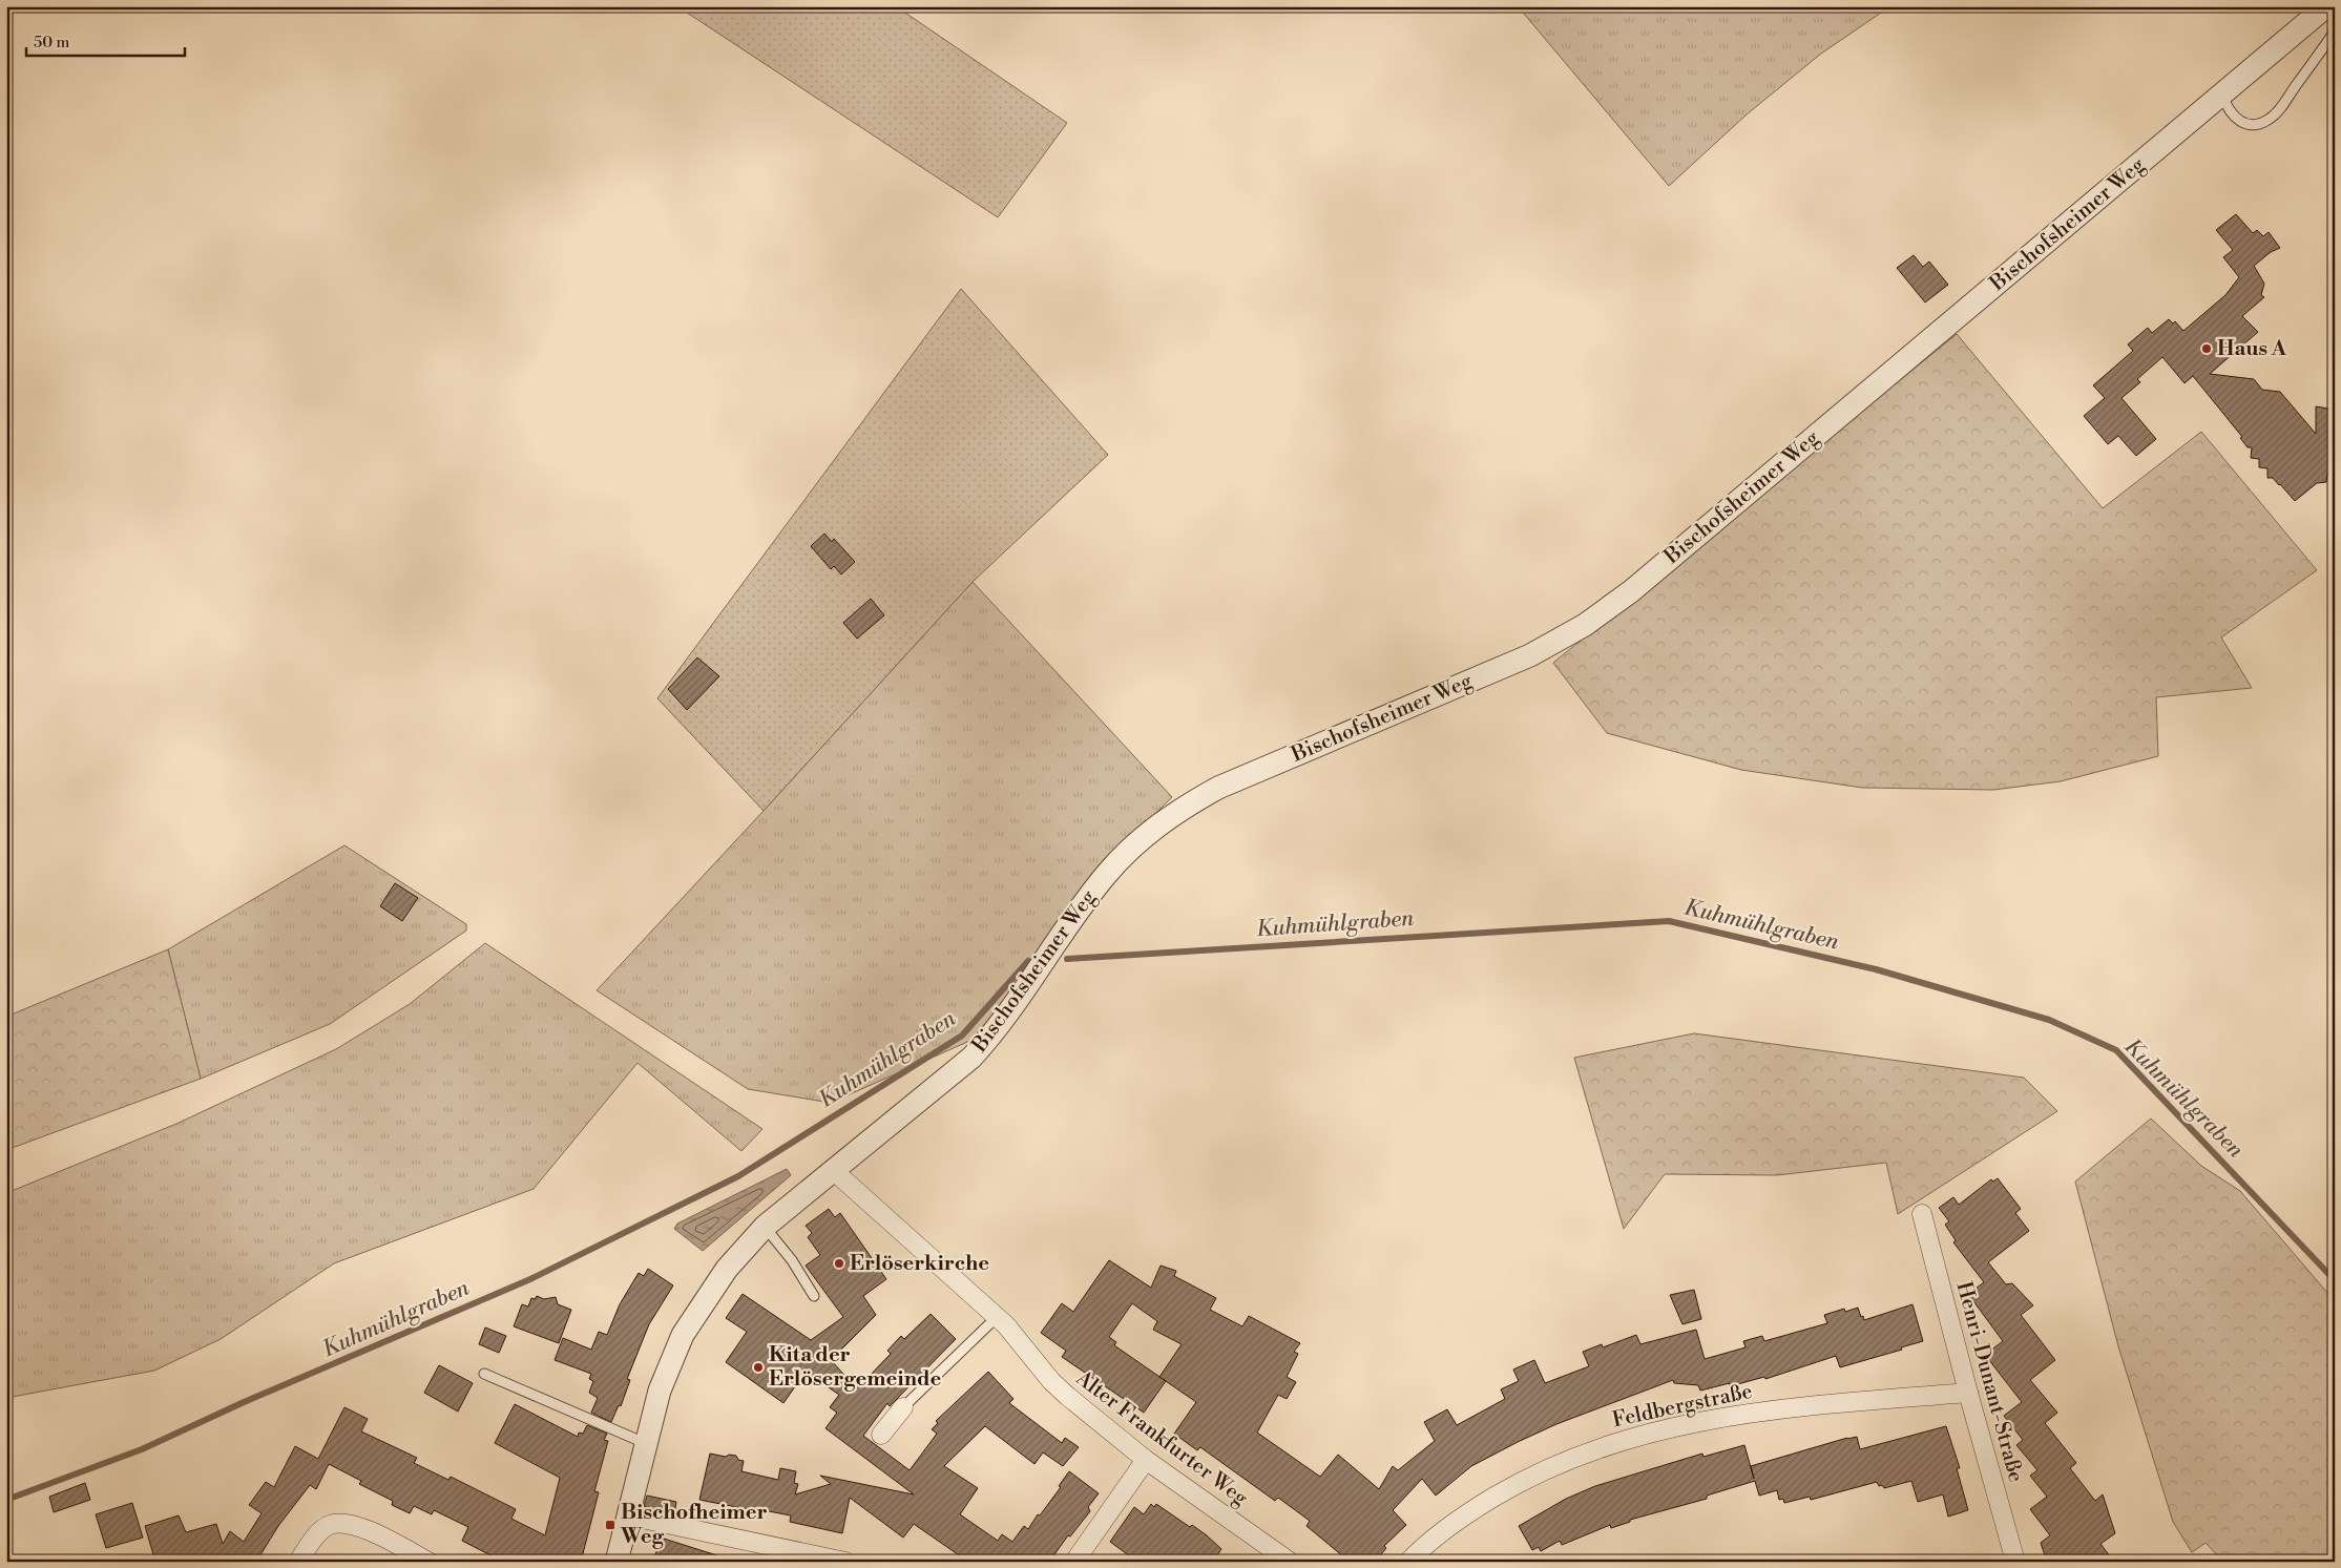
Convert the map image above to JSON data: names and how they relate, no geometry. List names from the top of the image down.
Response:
{
  "streets": {
    "street": [
      "Bischofsheimer Weg",
      "Henri-Dunant-Straße",
      "Feldbergstraße",
      "Alter Frankfurter Weg"
    ]
  },
  "crossings": [
    ["Bischofsheimer Weg", "Alter Frankfurter Weg"],
    ["Henri-Dunant-Straße", "Feldbergstraße"]
  ],
  "water": ["Kuhmühlgraben"],
  "places": {
    "other": ["Haus A", "Erlöserkirche", "Kita der Erlösergemeinde"],
    "transit": ["Bischofheimer Weg"]
  },
  "scale_bar": "50 m"
}
